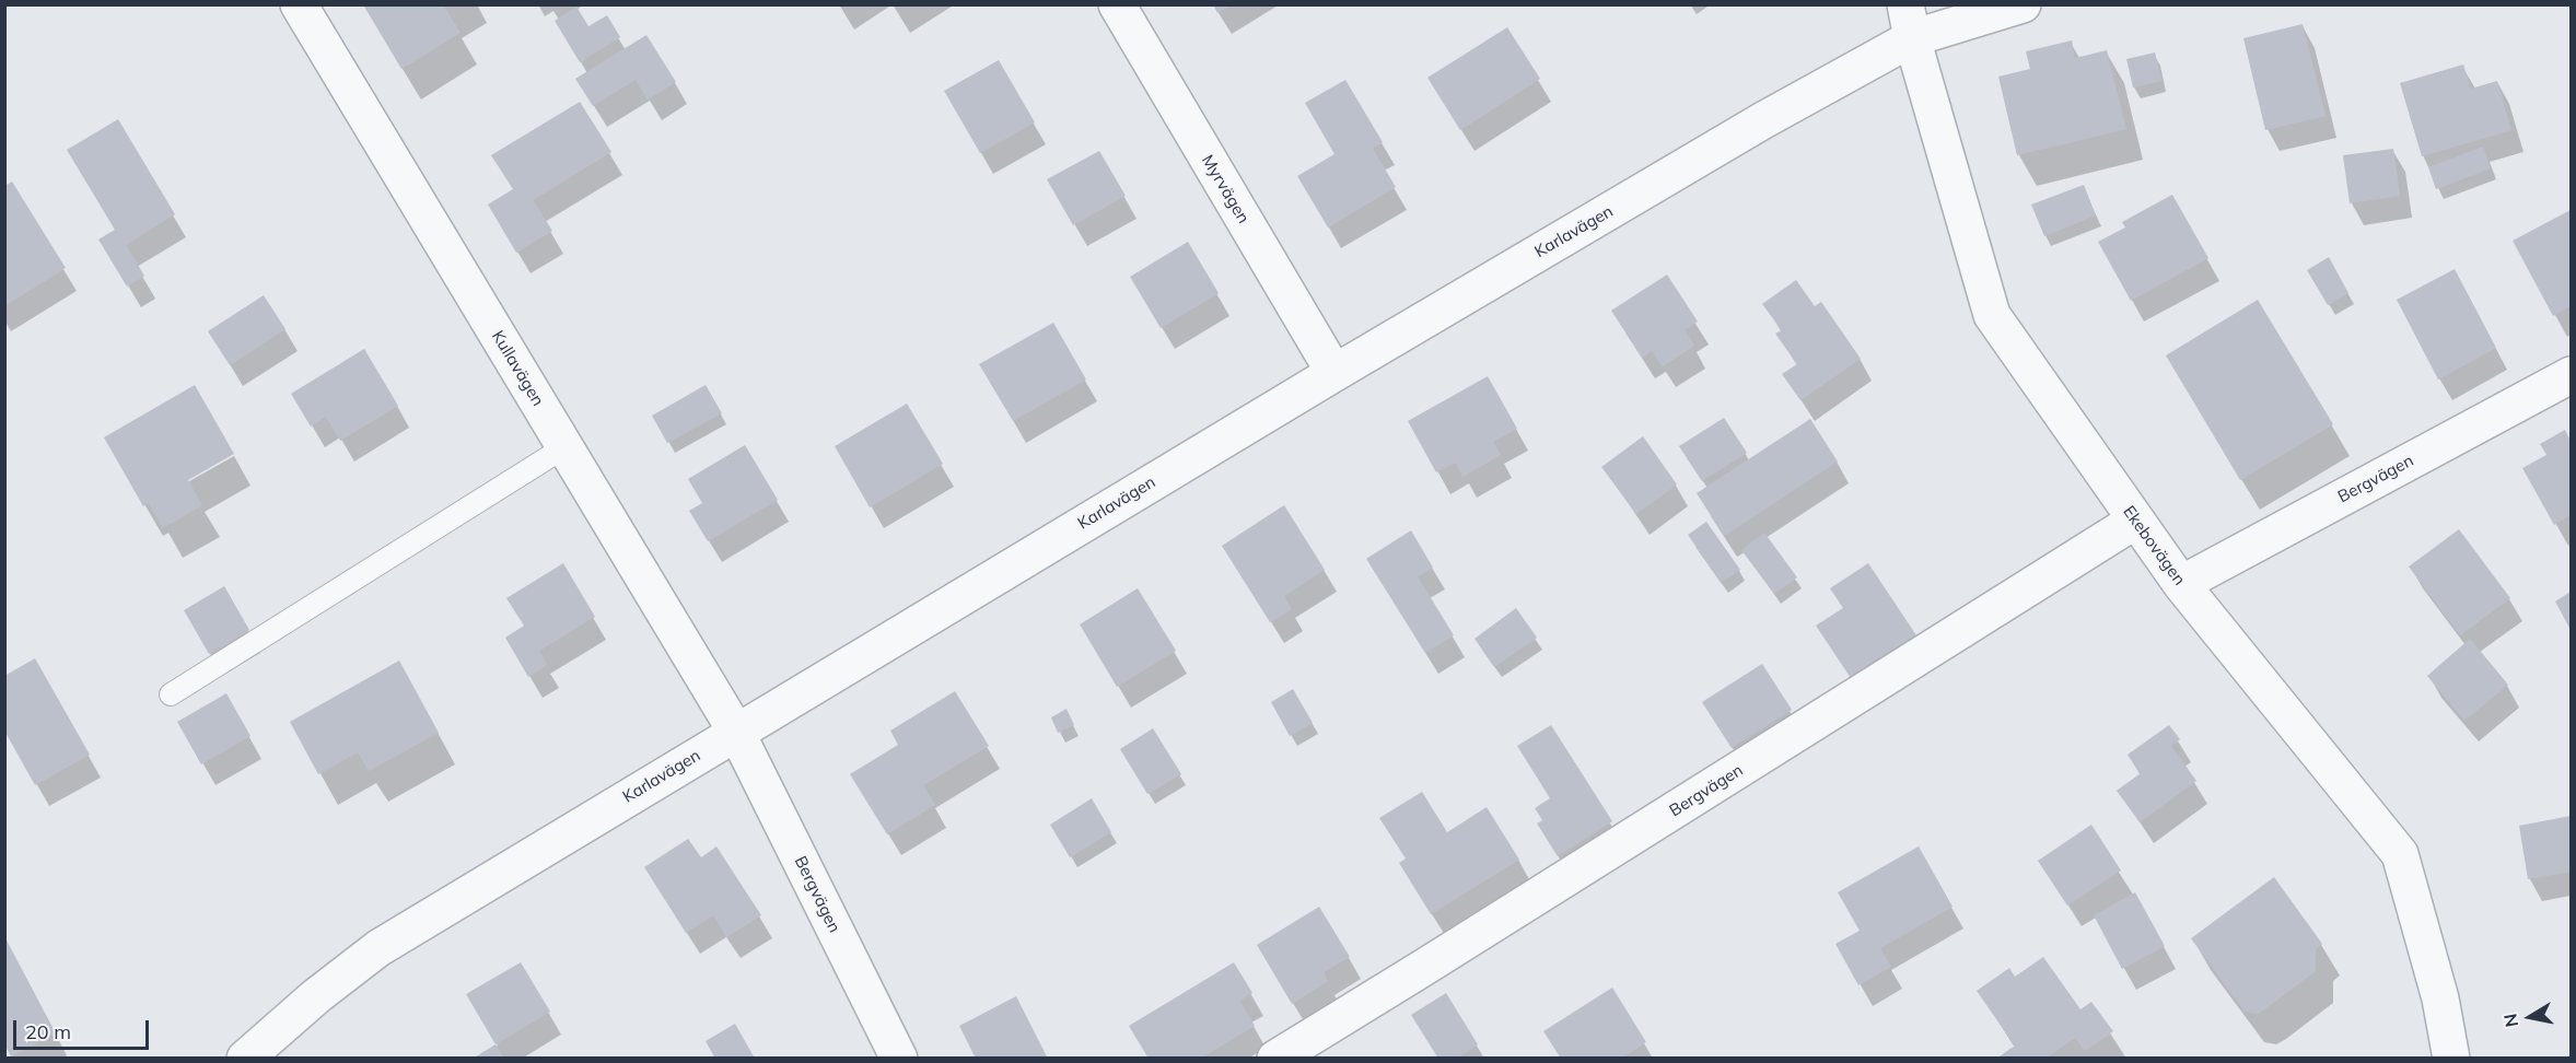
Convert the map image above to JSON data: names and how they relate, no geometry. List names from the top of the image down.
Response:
{
  "streets": {
    "street": [
      "Myrvägen",
      "Karlavägen",
      "Kullavägen",
      "Bergvägen",
      "Ekebovägen"
    ]
  },
  "crossings": [
    ["Myrvägen", "Karlavägen"],
    ["Karlavägen", "Kullavägen"],
    ["Karlavägen", "Bergvägen"],
    ["Karlavägen", "Ekebovägen"],
    ["Kullavägen", "Bergvägen"],
    ["Bergvägen", "Ekebovägen"]
  ],
  "scale_bar": "20 m",
  "north": "left"
}
